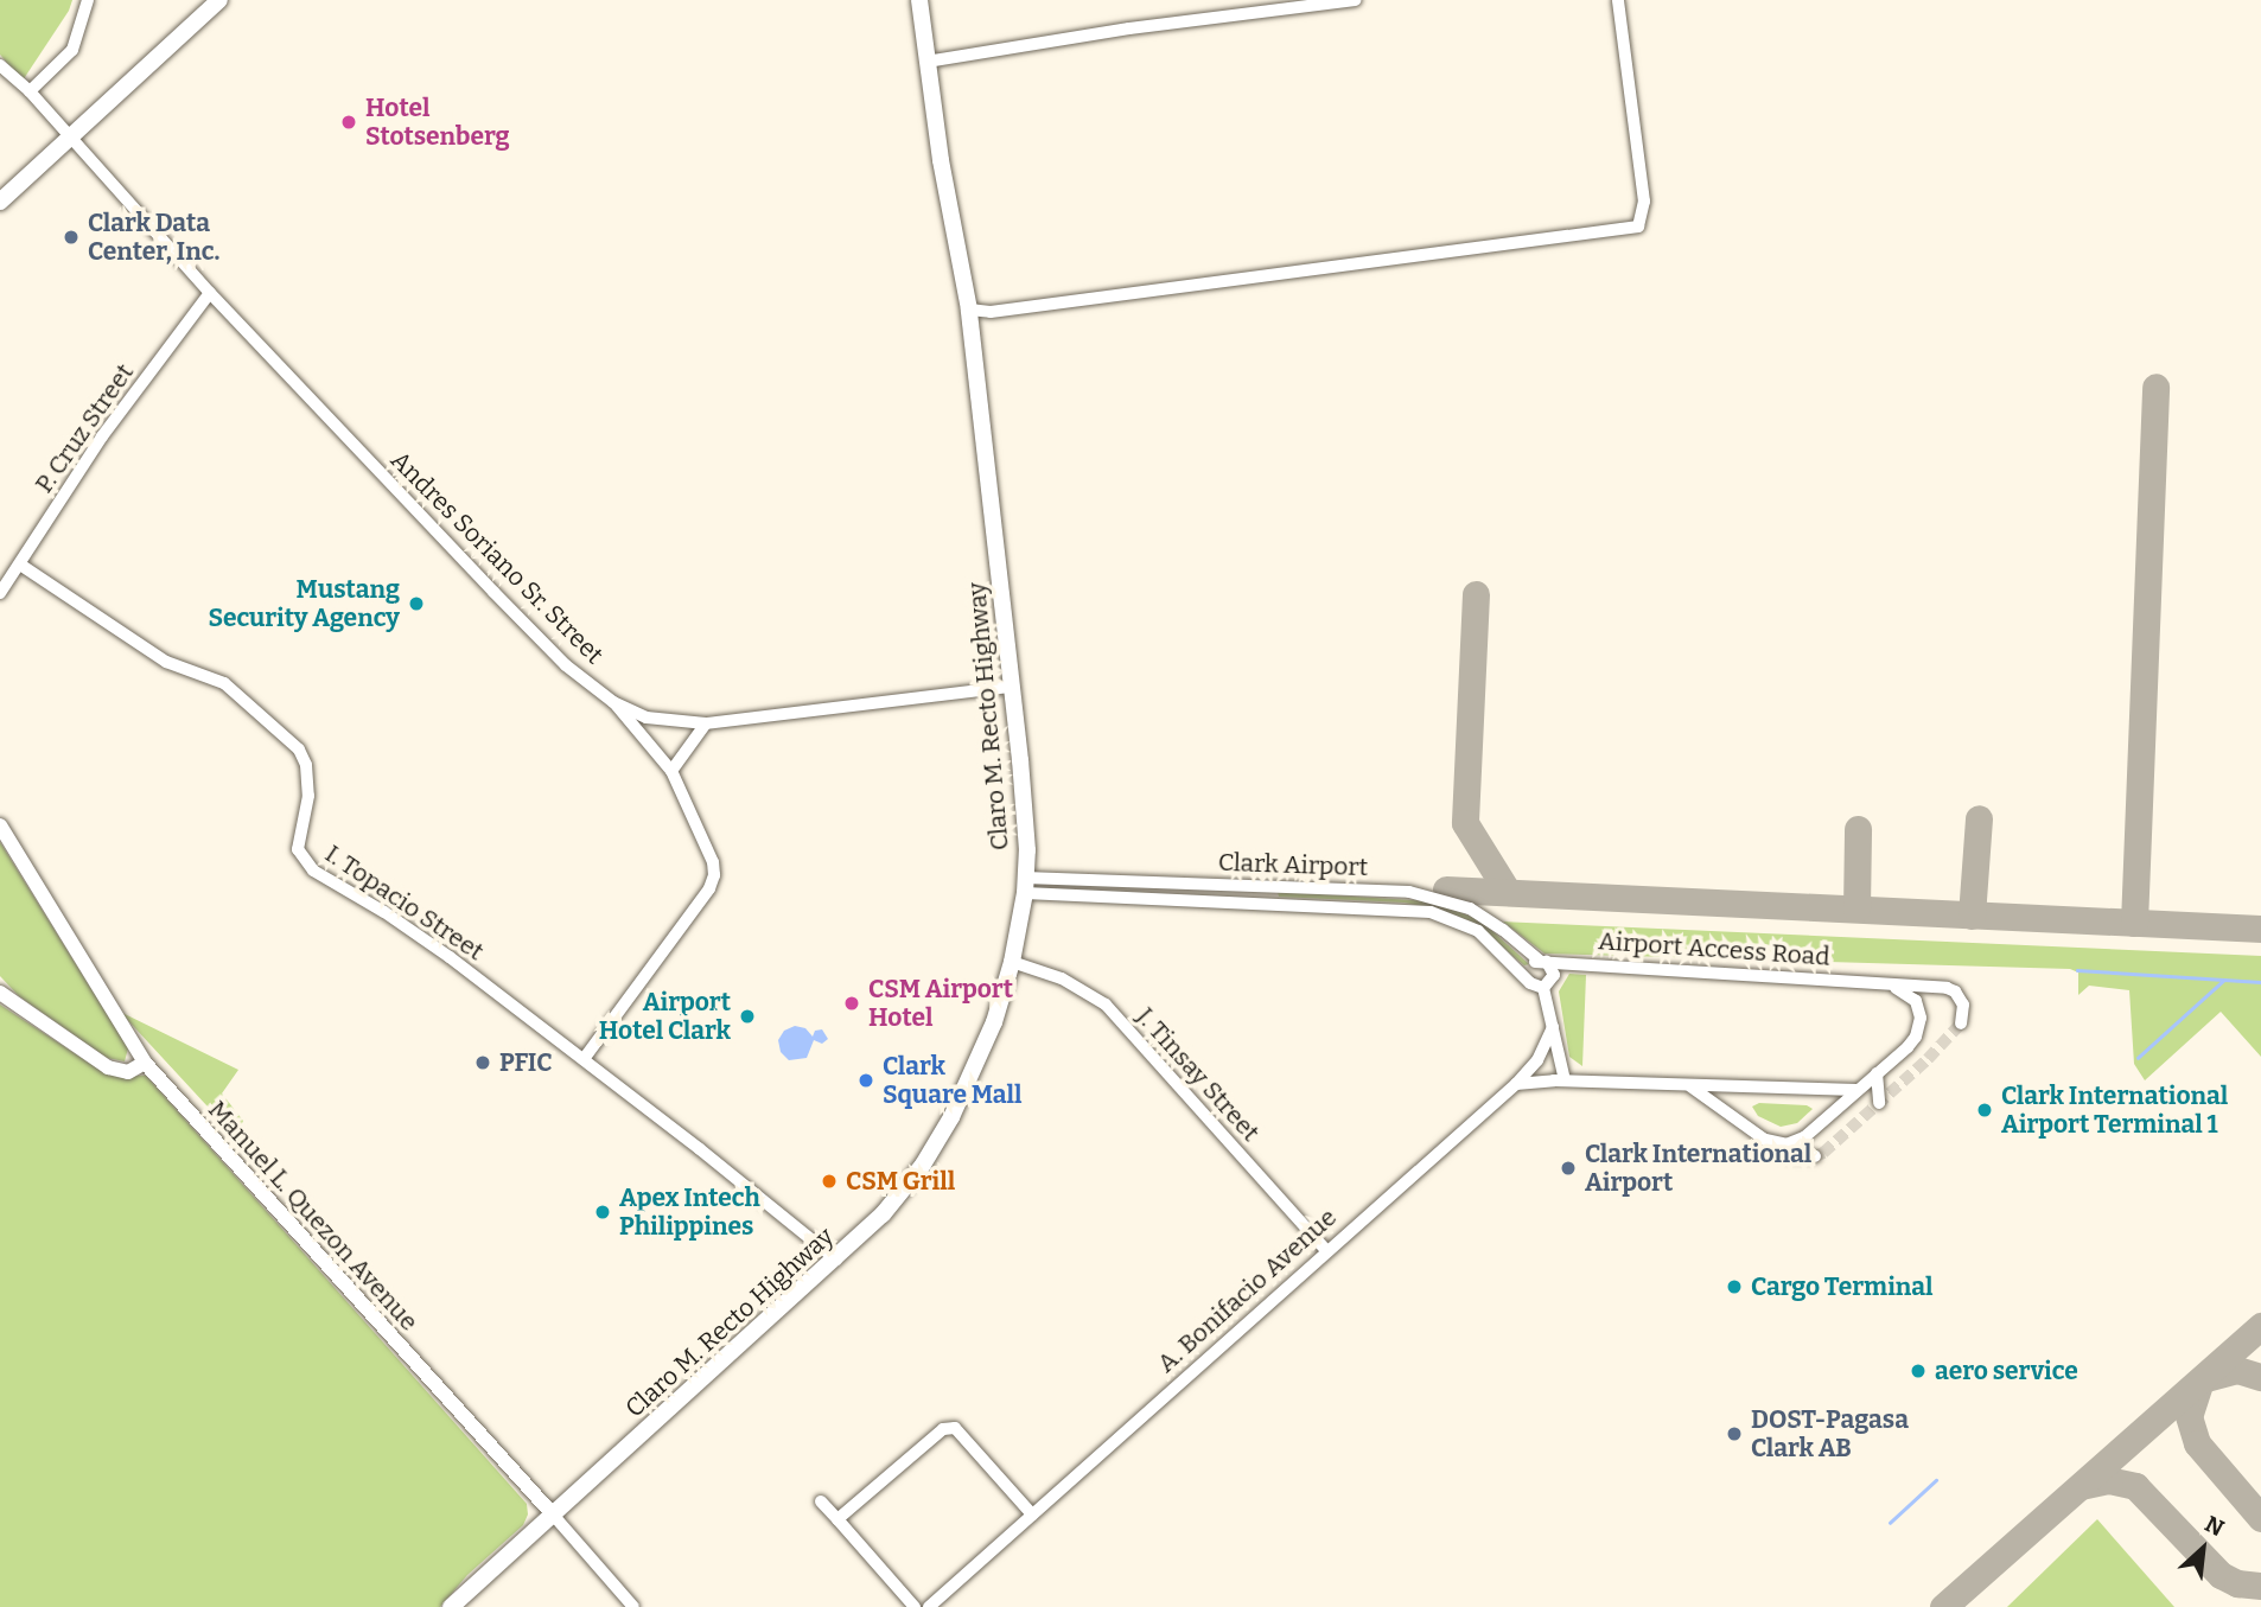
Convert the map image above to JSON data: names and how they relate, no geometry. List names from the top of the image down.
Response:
{
  "streets": {
    "main road": ["Claro M. Recto Highway"],
    "street": [
      "P. Cruz Street",
      "Andres Soriano Sr. Street",
      "Clark Airport",
      "I. Topacio Street",
      "Airport Access Road",
      "J. Tinsay Street",
      "Manuel L. Quezon Avenue",
      "A. Bonifacio Avenue"
    ]
  },
  "crossings": [
    ["P. Cruz Street", "Andres Soriano Sr. Street"],
    ["P. Cruz Street", "I. Topacio Street"],
    ["Andres Soriano Sr. Street", "Claro M. Recto Highway"],
    ["Claro M. Recto Highway", "Clark Airport"],
    ["Claro M. Recto Highway", "I. Topacio Street"],
    ["Claro M. Recto Highway", "J. Tinsay Street"],
    ["Claro M. Recto Highway", "Manuel L. Quezon Avenue"],
    ["Clark Airport", "Airport Access Road"],
    ["J. Tinsay Street", "A. Bonifacio Avenue"]
  ],
  "places": [
    "Hotel Stotsenberg",
    "Clark Data Center, Inc.",
    "Mustang Security Agency",
    "CSM Airport Hotel",
    "Airport Hotel Clark",
    "PFIC",
    "Clark Square Mall",
    "Clark International Airport Terminal 1",
    "Clark International Airport",
    "CSM Grill",
    "Apex Intech Philippines",
    "Cargo Terminal",
    "aero service",
    "DOST-Pagasa Clark AB"
  ],
  "north": "top right"
}
